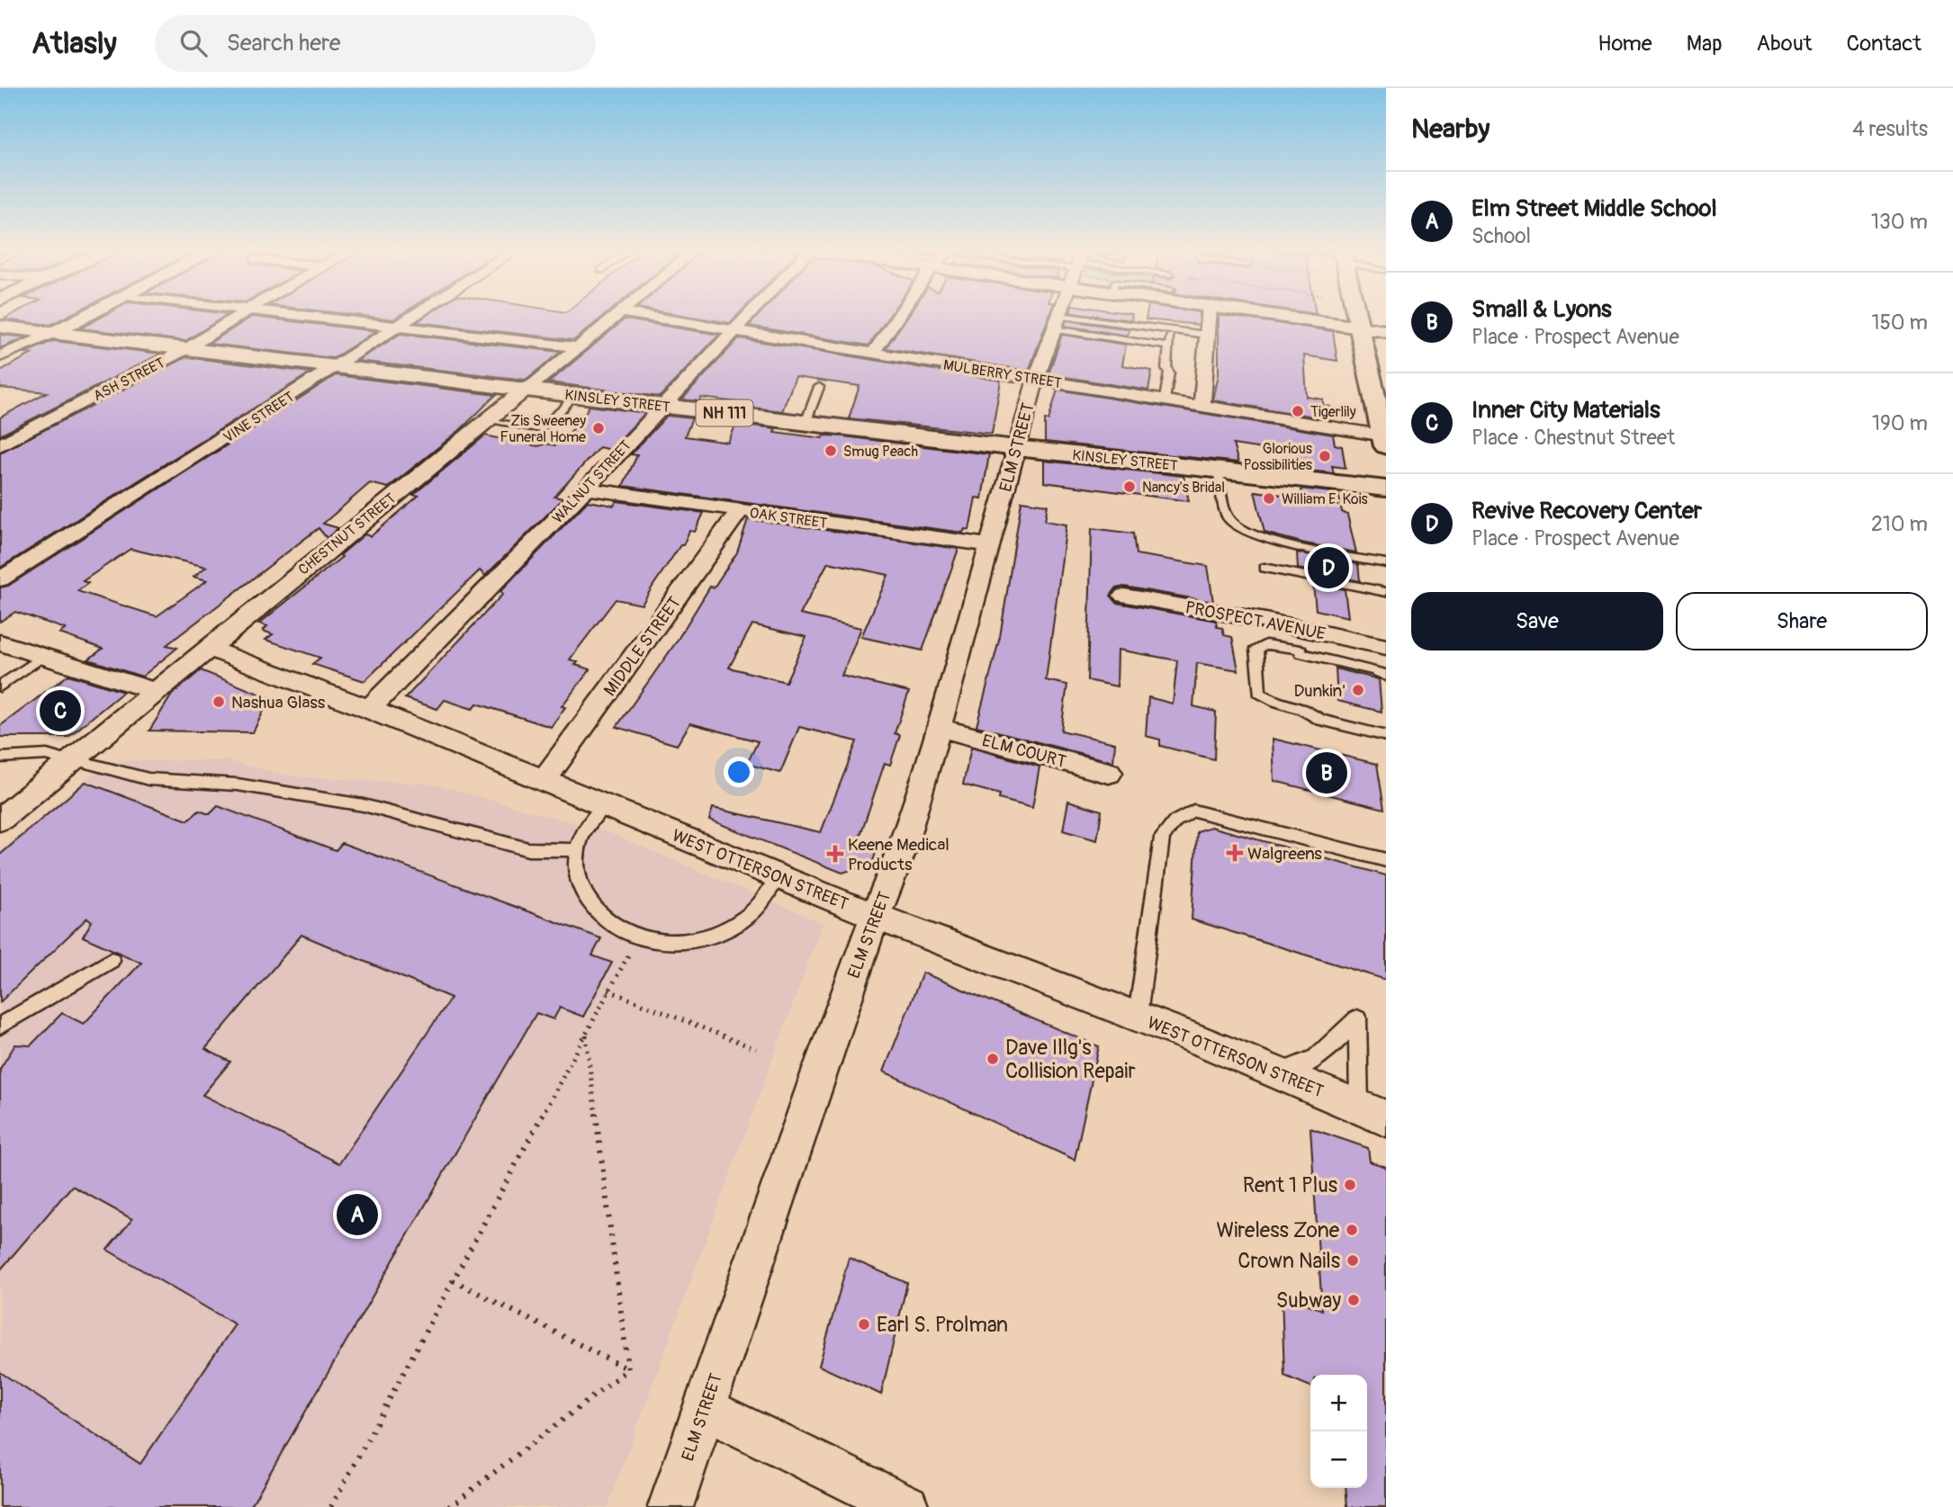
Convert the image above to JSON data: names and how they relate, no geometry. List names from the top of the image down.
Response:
{
  "streets": {
    "main road": ["KINSLEY STREET", "NH 111"],
    "street": [
      "MULBERRY STREET",
      "ASH STREET",
      "VINE STREET",
      "ELM STREET",
      "WALNUT STREET",
      "OAK STREET",
      "CHESTNUT STREET",
      "PROSPECT AVENUE",
      "MIDDLE STREET",
      "ELM COURT",
      "WEST OTTERSON STREET"
    ]
  },
  "crossings": [
    ["MULBERRY STREET", "ELM STREET"],
    ["MULBERRY STREET", "WALNUT STREET"],
    ["ASH STREET", "KINSLEY STREET"],
    ["KINSLEY STREET", "VINE STREET"],
    ["KINSLEY STREET", "ELM STREET"],
    ["KINSLEY STREET", "WALNUT STREET"],
    ["KINSLEY STREET", "CHESTNUT STREET"],
    ["ELM STREET", "OAK STREET"],
    ["ELM STREET", "ELM COURT"],
    ["ELM STREET", "WEST OTTERSON STREET"],
    ["WALNUT STREET", "OAK STREET"],
    ["WALNUT STREET", "WEST OTTERSON STREET"],
    ["OAK STREET", "MIDDLE STREET"],
    ["CHESTNUT STREET", "WEST OTTERSON STREET"],
    ["MIDDLE STREET", "WEST OTTERSON STREET"]
  ],
  "places": {
    "other": [
      "Tigerlily",
      "Zis Sweeney Funeral Home",
      "Smug Peach",
      "Glorious Possibilities",
      "Nancy's Bridal",
      "William E. Kois",
      "Dunkin'",
      "Nashua Glass",
      "Dave Illg's Collision Repair",
      "Rent 1 Plus",
      "Wireless Zone",
      "Crown Nails",
      "Subway",
      "Earl S. Prolman"
    ],
    "health": ["Walgreens", "Keene Medical Products"]
  },
  "page": {
    "header": "Atlasly",
    "search": "Search here",
    "nav": [
      "Home",
      "Map",
      "About",
      "Contact"
    ],
    "heading": ["Nearby", "4 results"],
    "list": [
      {
        "mark": "A",
        "name": "Elm Street Middle School",
        "note": "School",
        "value": "130 m"
      },
      {
        "mark": "B",
        "name": "Small & Lyons",
        "note": "Place · Prospect Avenue",
        "value": "150 m"
      },
      {
        "mark": "C",
        "name": "Inner City Materials",
        "note": "Place · Chestnut Street",
        "value": "190 m"
      },
      {
        "mark": "D",
        "name": "Revive Recovery Center",
        "note": "Place · Prospect Avenue",
        "value": "210 m"
      }
    ],
    "pins": [
      "D",
      "C",
      "B",
      "A"
    ],
    "buttons": ["Save", "Share"],
    "map_buttons": ["+", "−"]
  }
}
